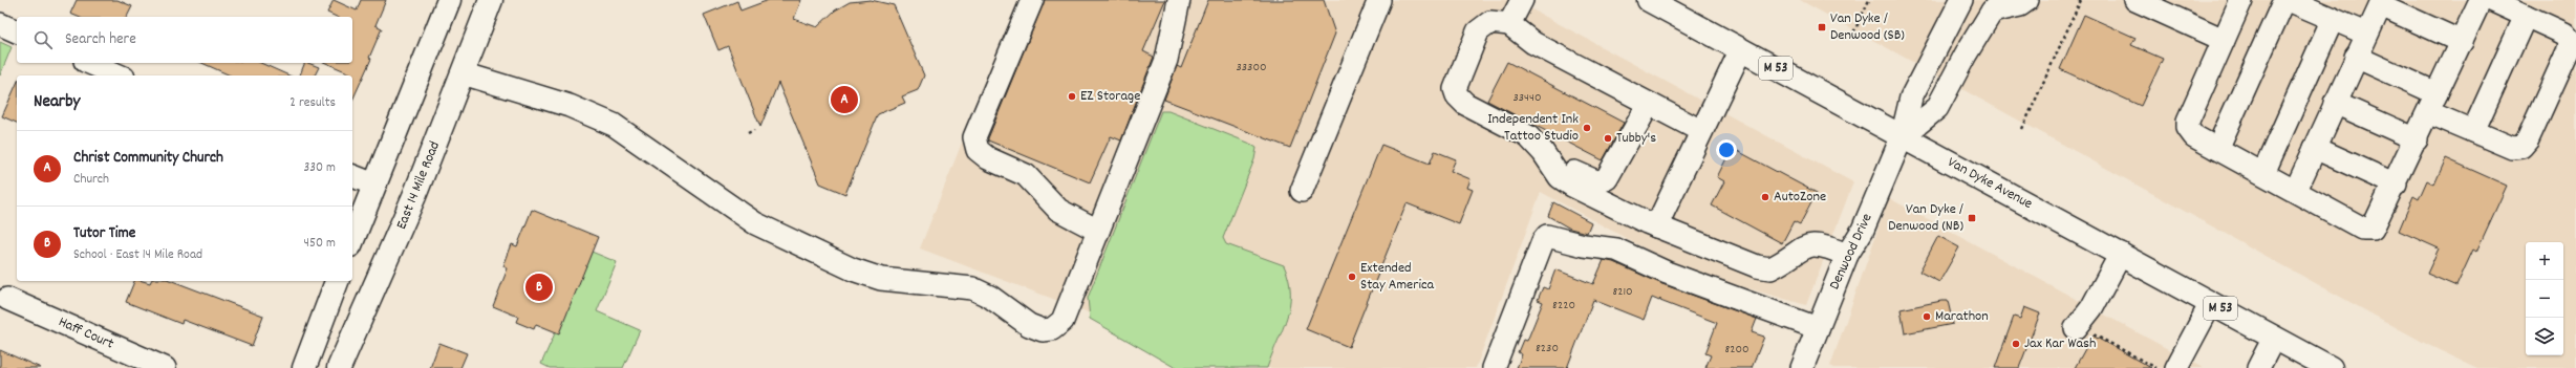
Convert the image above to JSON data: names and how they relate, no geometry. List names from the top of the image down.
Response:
{
  "streets": {
    "main road": ["M 53", "Van Dyke Avenue", "East 14 Mile Road"],
    "street": ["Denwood Drive", "Haff Court"]
  },
  "crossings": [
    ["Van Dyke Avenue", "Denwood Drive"]
  ],
  "places": {
    "transit": ["Van Dyke / Denwood (SB)", "Van Dyke / Denwood (NB)"],
    "other": [
      "EZ Storage",
      "Independent Ink Tattoo Studio",
      "Tubby's",
      "AutoZone",
      "Extended Stay America",
      "Marathon",
      "Jax Kar Wash"
    ]
  },
  "house_numbers": [
    "33300",
    "33440",
    "8210",
    "8220",
    "8230",
    "8200"
  ],
  "page": {
    "search": "Search here",
    "heading": ["Nearby", "2 results"],
    "pins": ["A", "B"],
    "list": [
      {
        "mark": "A",
        "name": "Christ Community Church",
        "note": "Church",
        "value": "330 m"
      },
      {
        "mark": "B",
        "name": "Tutor Time",
        "note": "School · East 14 Mile Road",
        "value": "450 m"
      }
    ],
    "map_buttons": ["+", "−"]
  }
}
